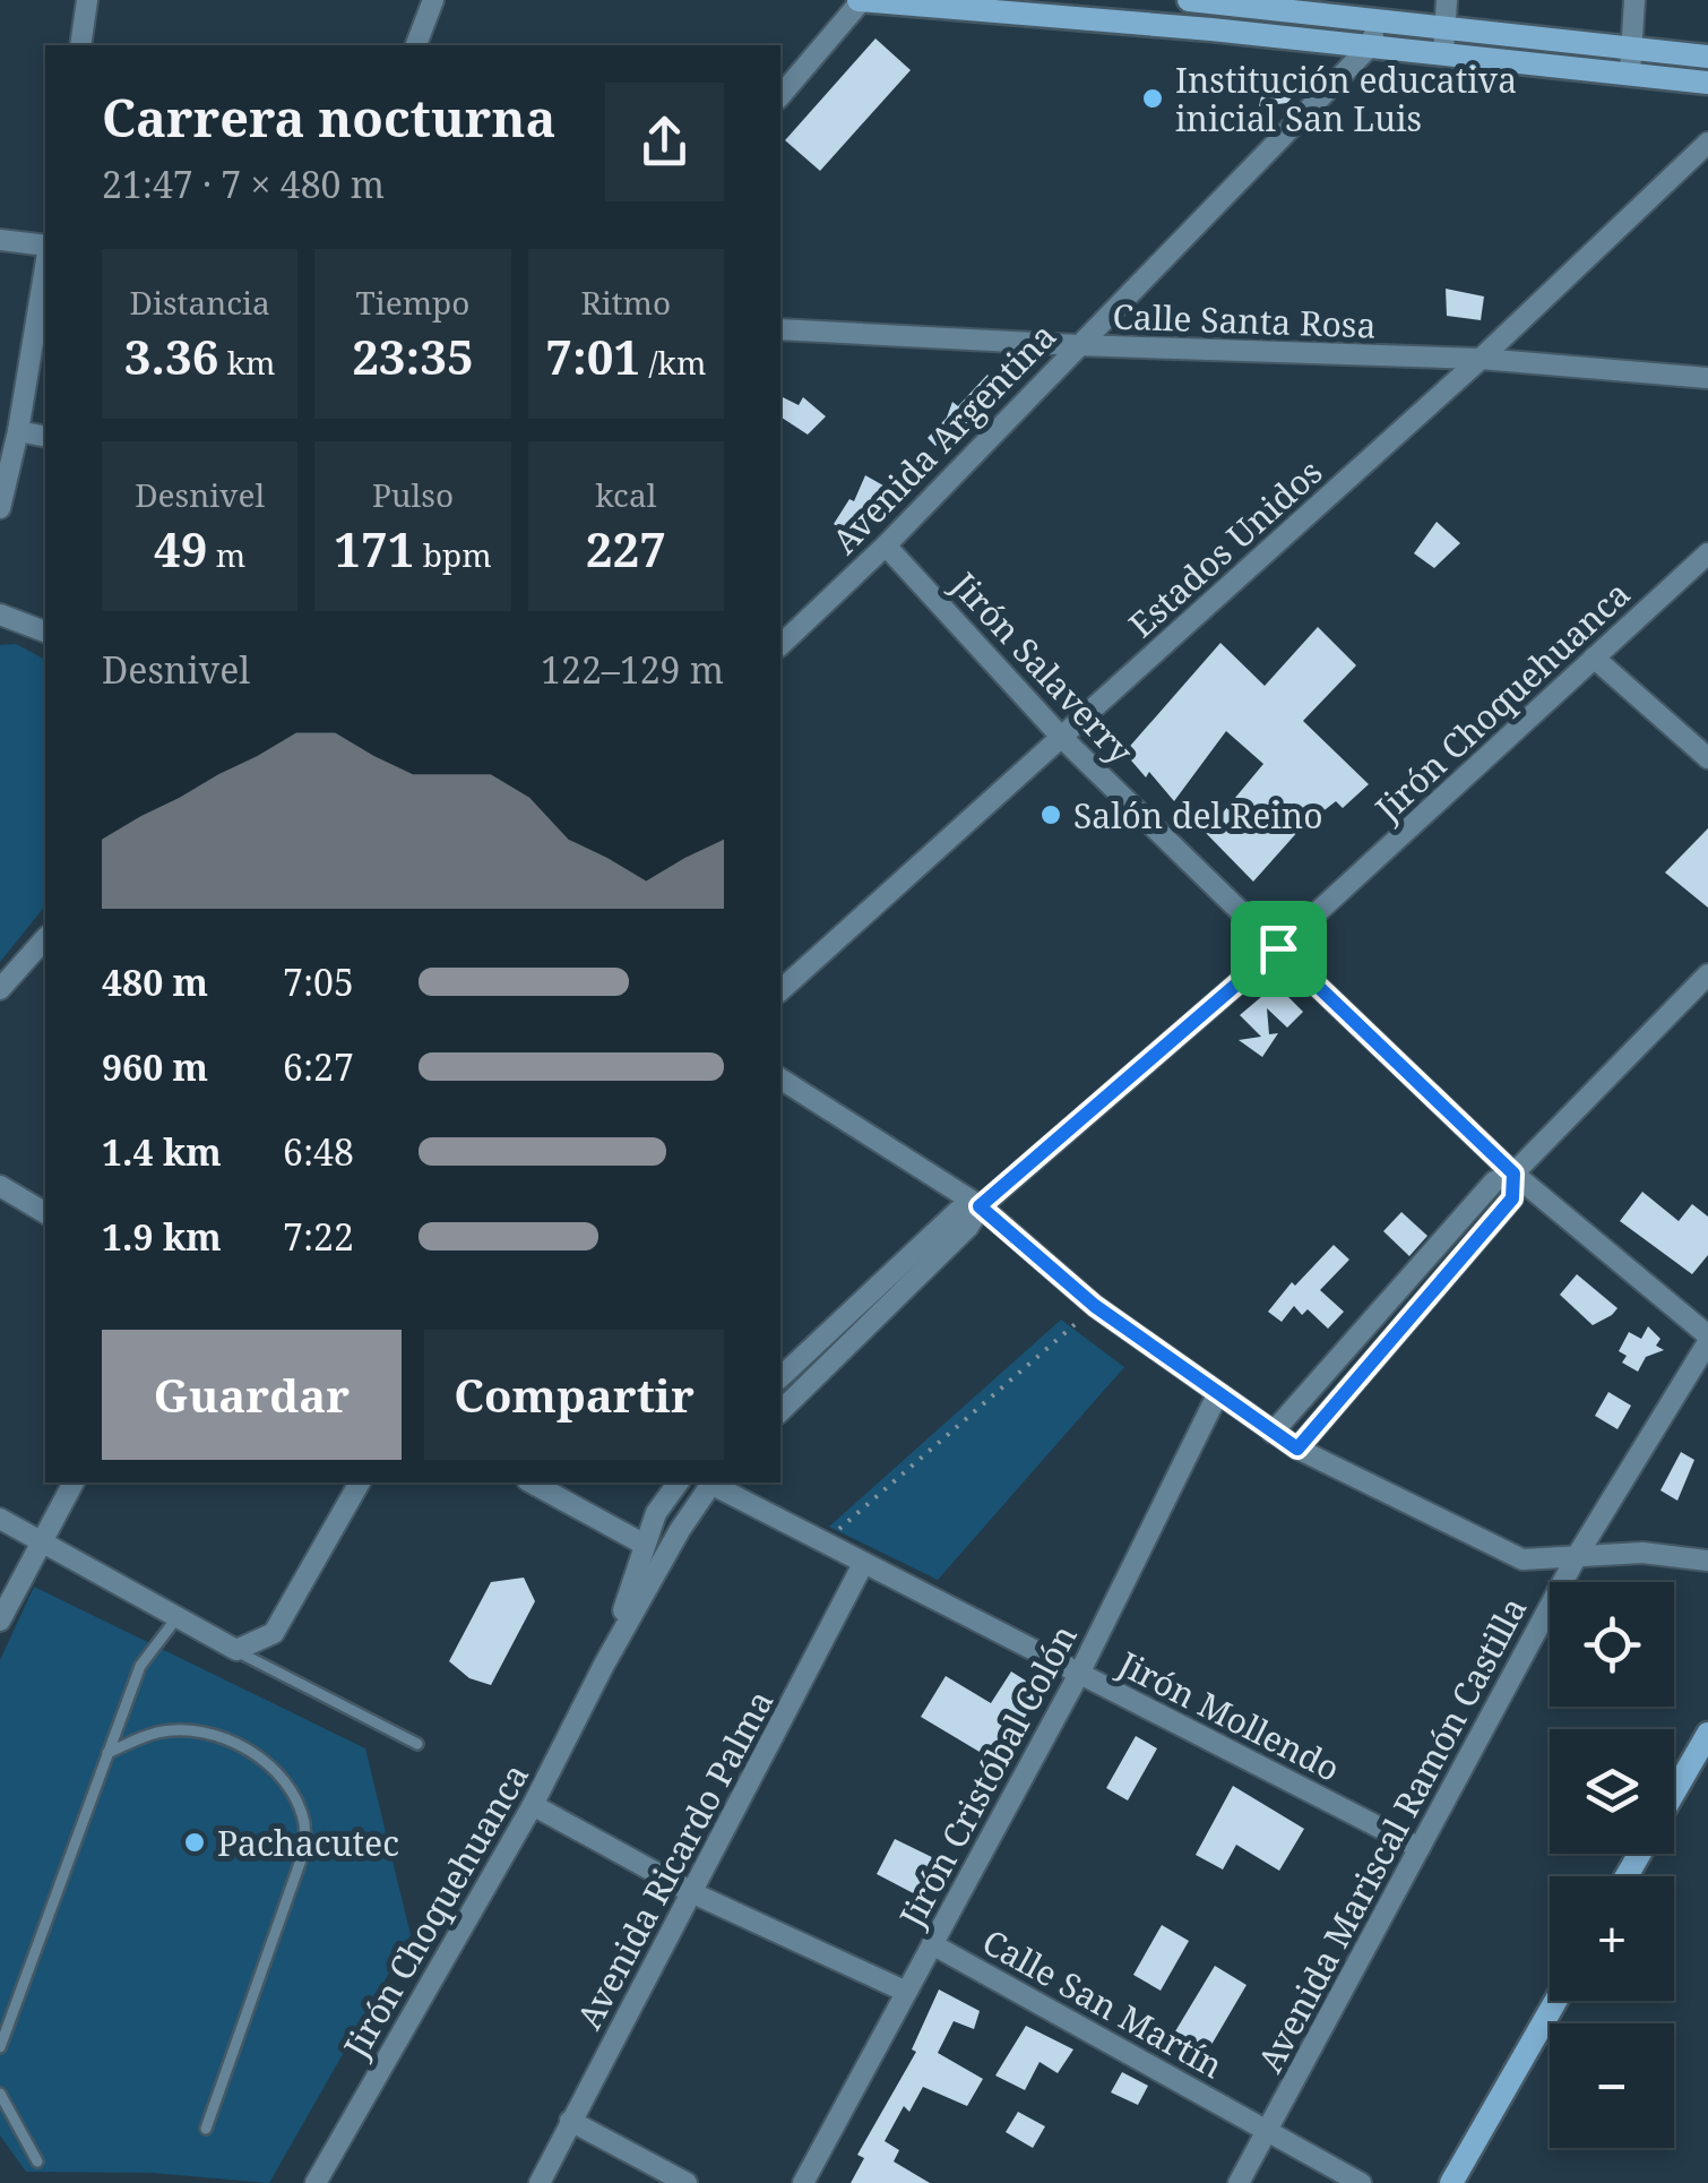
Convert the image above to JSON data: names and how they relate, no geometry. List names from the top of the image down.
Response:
{
  "streets": {
    "street": [
      "Calle Santa Rosa",
      "Avenida Argentina",
      "Estados Unidos",
      "Jirón Salaverry",
      "Jirón Choquehuanca",
      "Jirón Mollendo",
      "Jirón Cristóbal Colón",
      "Avenida Mariscal Ramón Castilla",
      "Avenida Ricardo Palma",
      "Calle San Martín"
    ]
  },
  "crossings": [
    ["Calle Santa Rosa", "Avenida Argentina"],
    ["Calle Santa Rosa", "Estados Unidos"],
    ["Avenida Argentina", "Jirón Salaverry"],
    ["Estados Unidos", "Jirón Salaverry"],
    ["Jirón Salaverry", "Jirón Choquehuanca"],
    ["Jirón Salaverry", "Avenida Mariscal Ramón Castilla"],
    ["Jirón Mollendo", "Jirón Cristóbal Colón"],
    ["Jirón Mollendo", "Avenida Mariscal Ramón Castilla"],
    ["Jirón Mollendo", "Avenida Ricardo Palma"],
    ["Jirón Cristóbal Colón", "Calle San Martín"],
    ["Avenida Mariscal Ramón Castilla", "Calle San Martín"]
  ],
  "places": ["Institución educativa inicial San Luis", "Salón del Reino", "Pachacutec"],
  "page": {
    "heading": ["Carrera nocturna", "21:47 · 7 × 480 m"],
    "stats": [
      ["Distancia", "3.36 km"],
      ["Tiempo", "23:35"],
      ["Ritmo", "7:01 /km"],
      ["Desnivel", "49 m"],
      ["Pulso", "171 bpm"],
      ["kcal", "227"]
    ],
    "chart": ["Desnivel", "122–129 m"],
    "list": [
      {
        "name": "480 m",
        "note": "7:05"
      },
      {
        "name": "960 m",
        "note": "6:27"
      },
      {
        "name": "1.4 km",
        "note": "6:48"
      },
      {
        "name": "1.9 km",
        "note": "7:22"
      }
    ],
    "buttons": ["Guardar", "Compartir"],
    "map_buttons": ["+", "−"]
  }
}
